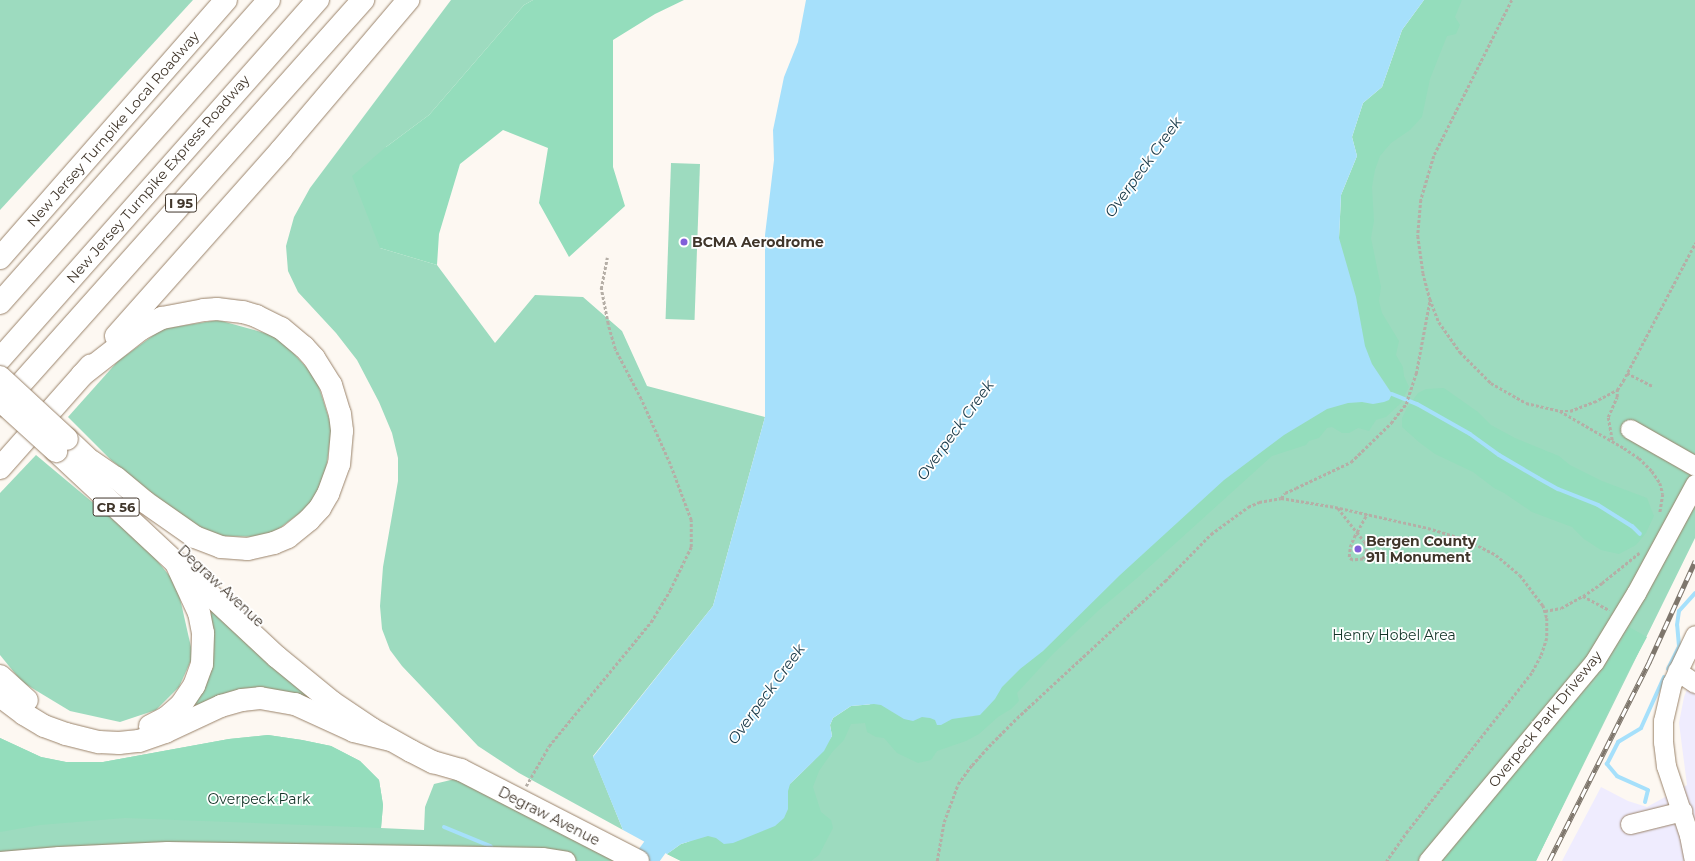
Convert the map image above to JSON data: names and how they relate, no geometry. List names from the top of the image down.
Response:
{
  "streets": {
    "main road": [
      "New Jersey Turnpike Local Roadway",
      "New Jersey Turnpike Express Roadway",
      "I 95",
      "CR 56",
      "Degraw Avenue"
    ],
    "street": ["Overpeck Park Driveway"]
  },
  "water": ["Overpeck Creek"],
  "parks": ["Henry Hobel Area", "Overpeck Park"],
  "places": ["BCMA Aerodrome", "Bergen County 911 Monument"]
}
